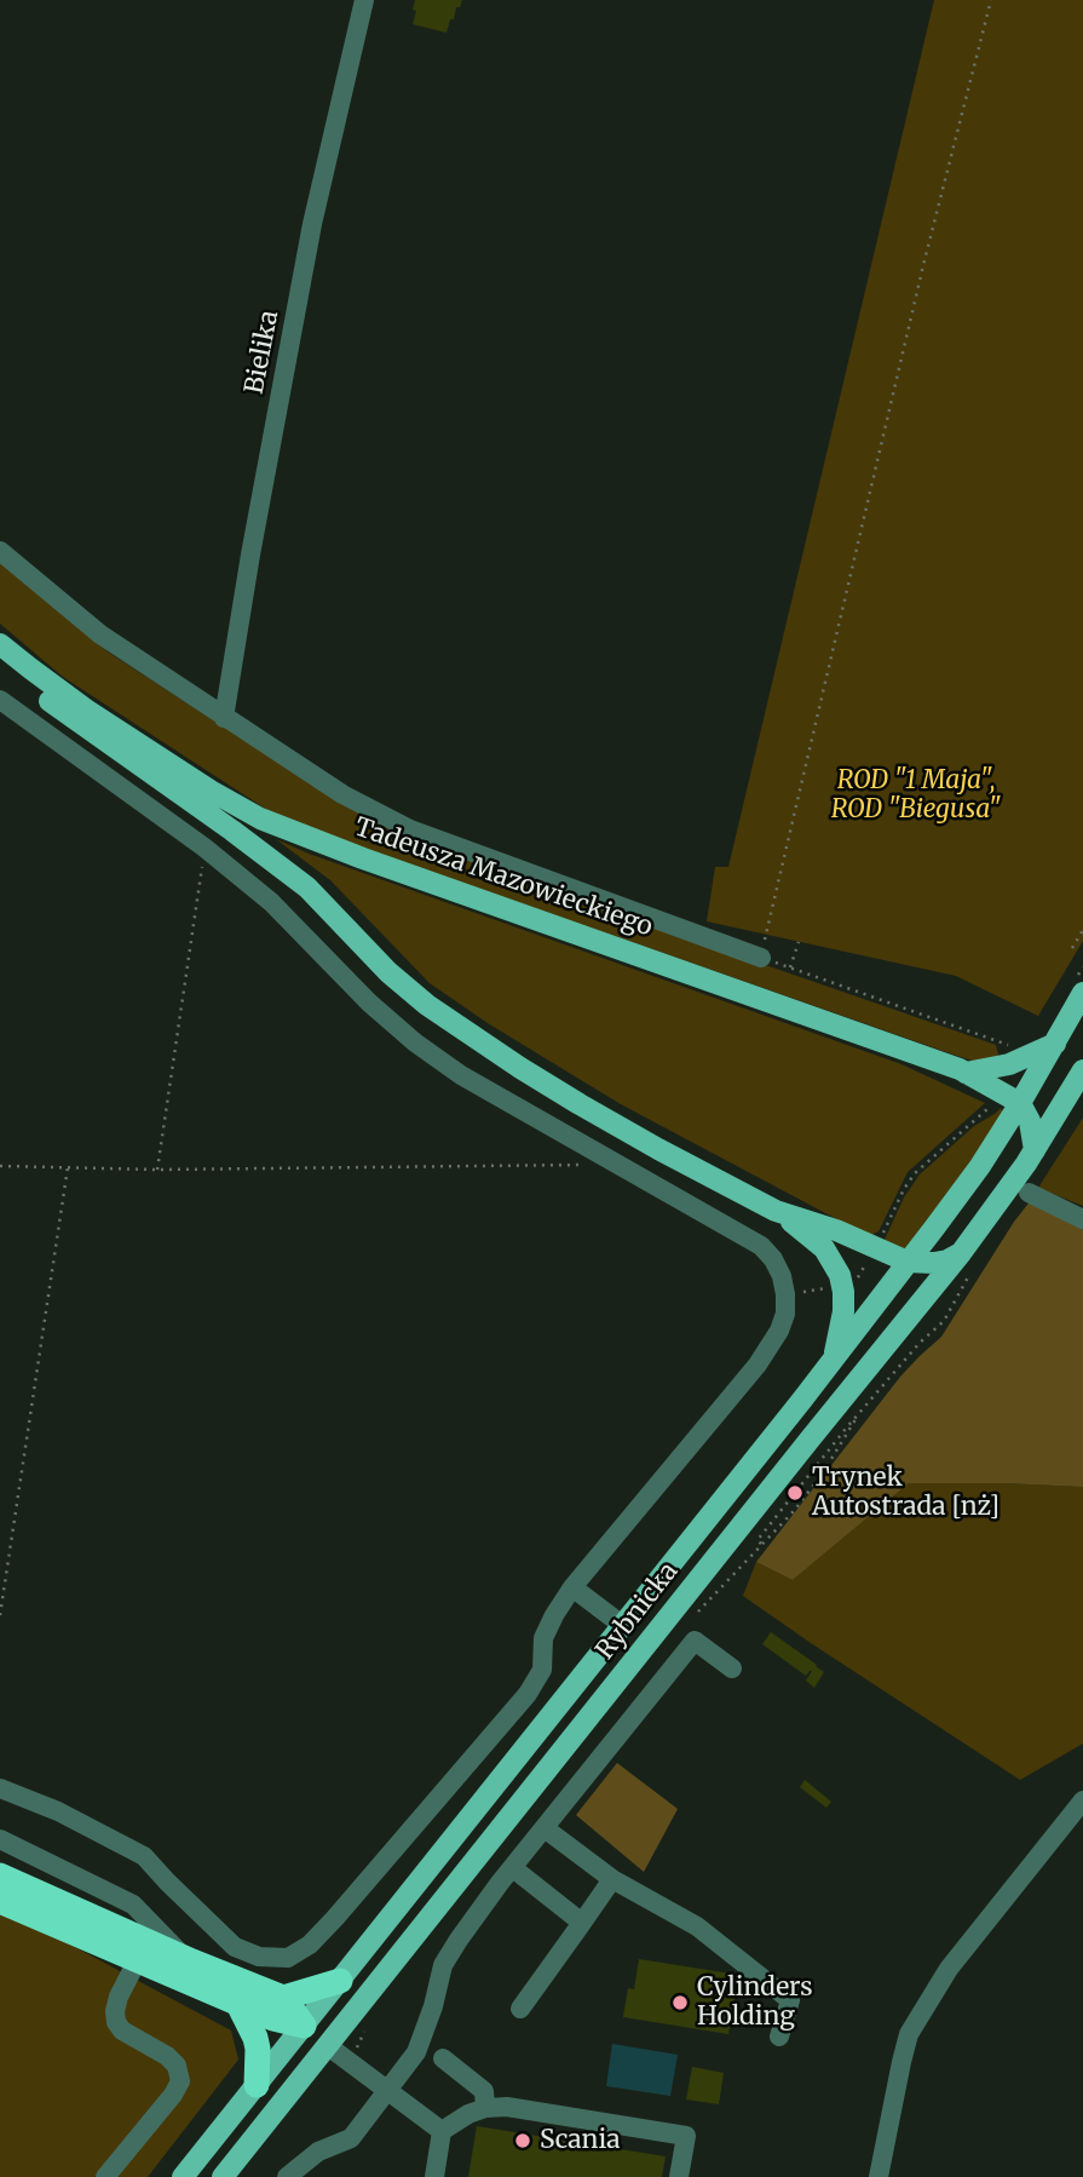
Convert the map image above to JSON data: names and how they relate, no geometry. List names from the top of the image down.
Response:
{
  "streets": {
    "main road": ["Tadeusza Mazowieckiego", "Rybnicka"],
    "street": ["Bielika"]
  },
  "crossings": [
    ["Tadeusza Mazowieckiego", "Rybnicka"]
  ],
  "parks": ["ROD \"1 Maja\", ROD \"Biegusa\""],
  "places": ["Trynek Autostrada [nż]", "Cylinders Holding", "Scania"]
}
